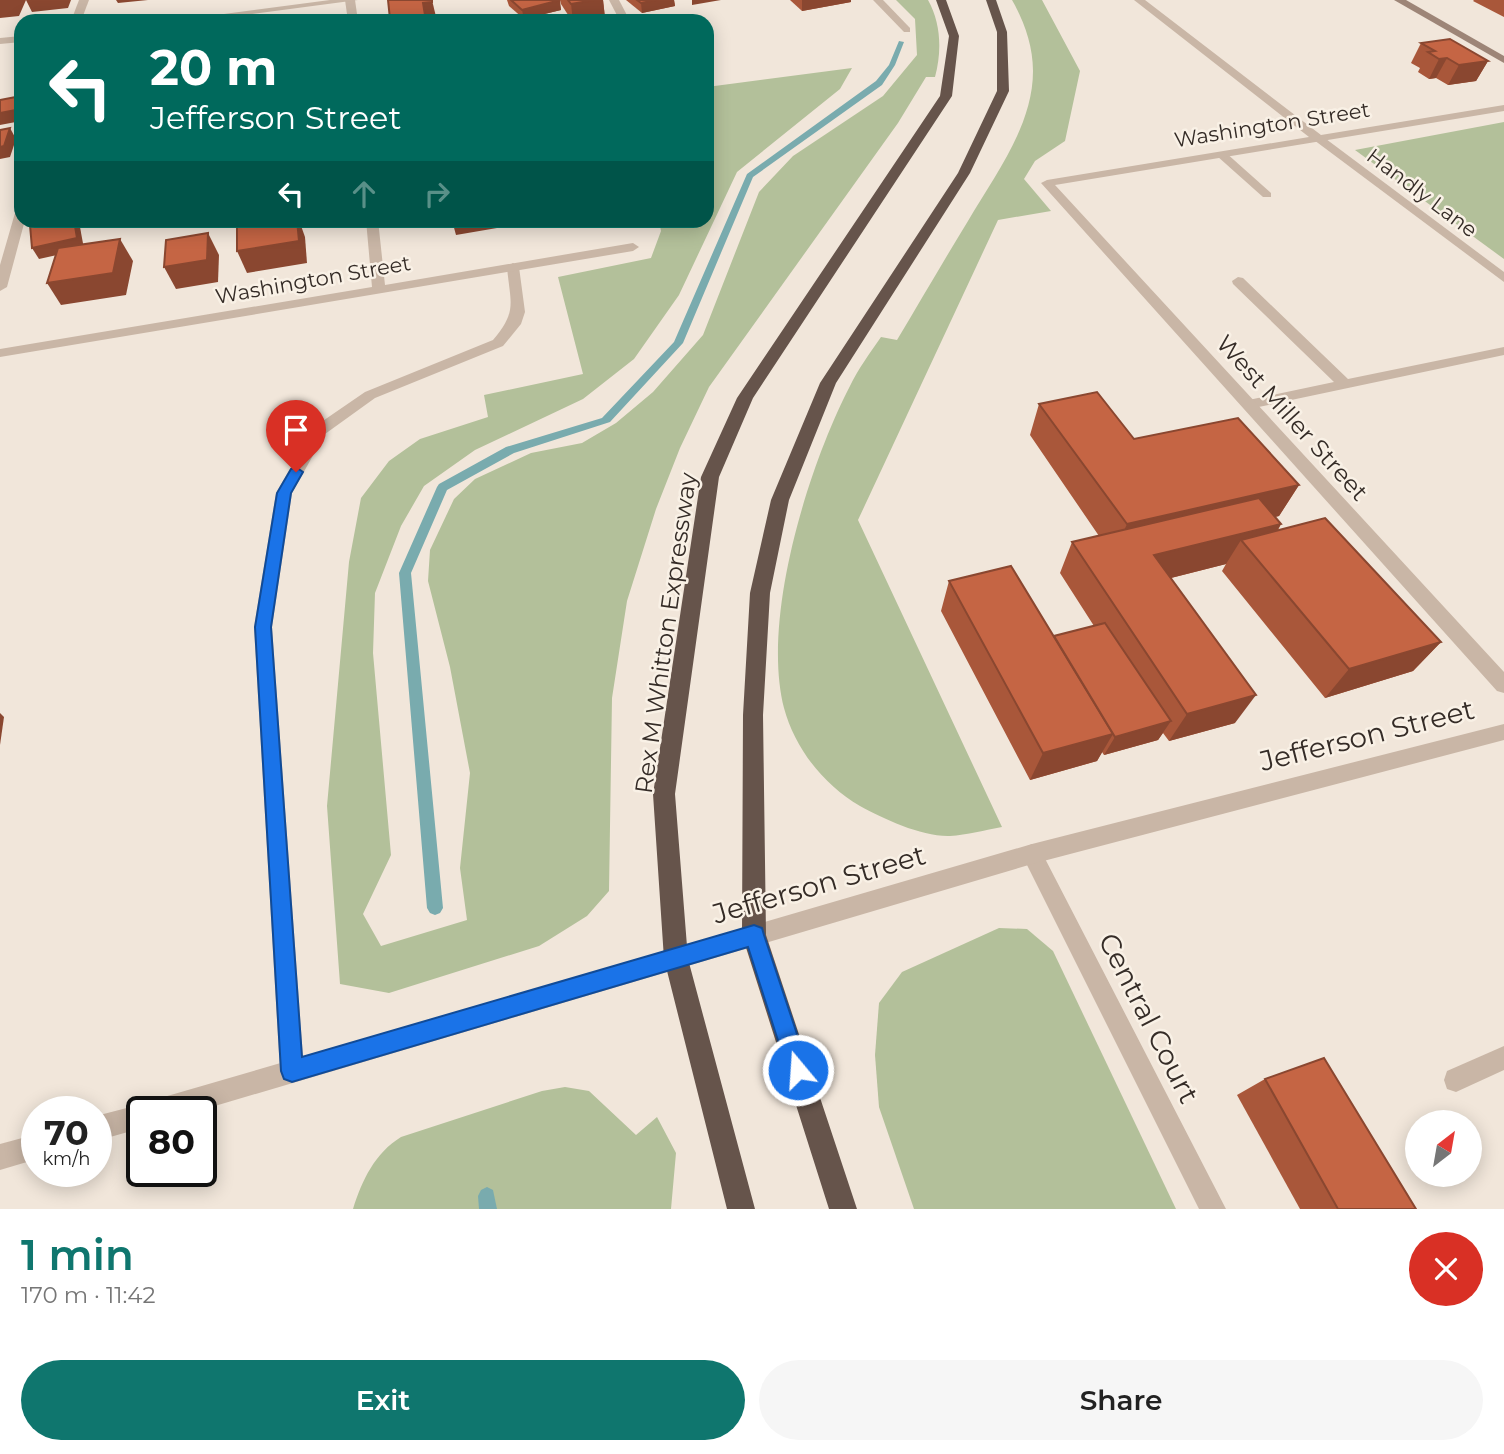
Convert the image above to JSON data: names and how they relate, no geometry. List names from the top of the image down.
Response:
{
  "streets": {
    "highway": ["Rex M Whitton Expressway"],
    "street": [
      "Washington Street",
      "Handly Lane",
      "West Miller Street",
      "Jefferson Street",
      "Central Court"
    ]
  },
  "crossings": [
    ["Washington Street", "Handly Lane"],
    ["Washington Street", "West Miller Street"],
    ["Rex M Whitton Expressway", "Jefferson Street"],
    ["Jefferson Street", "Central Court"]
  ],
  "north": "top right",
  "page": {
    "turn": ["20 m", "Jefferson Street"],
    "speed": "70 km/h",
    "limit": "80",
    "heading": ["1 min", "170 m · 11:42"],
    "buttons": ["Exit", "Share"]
  }
}
